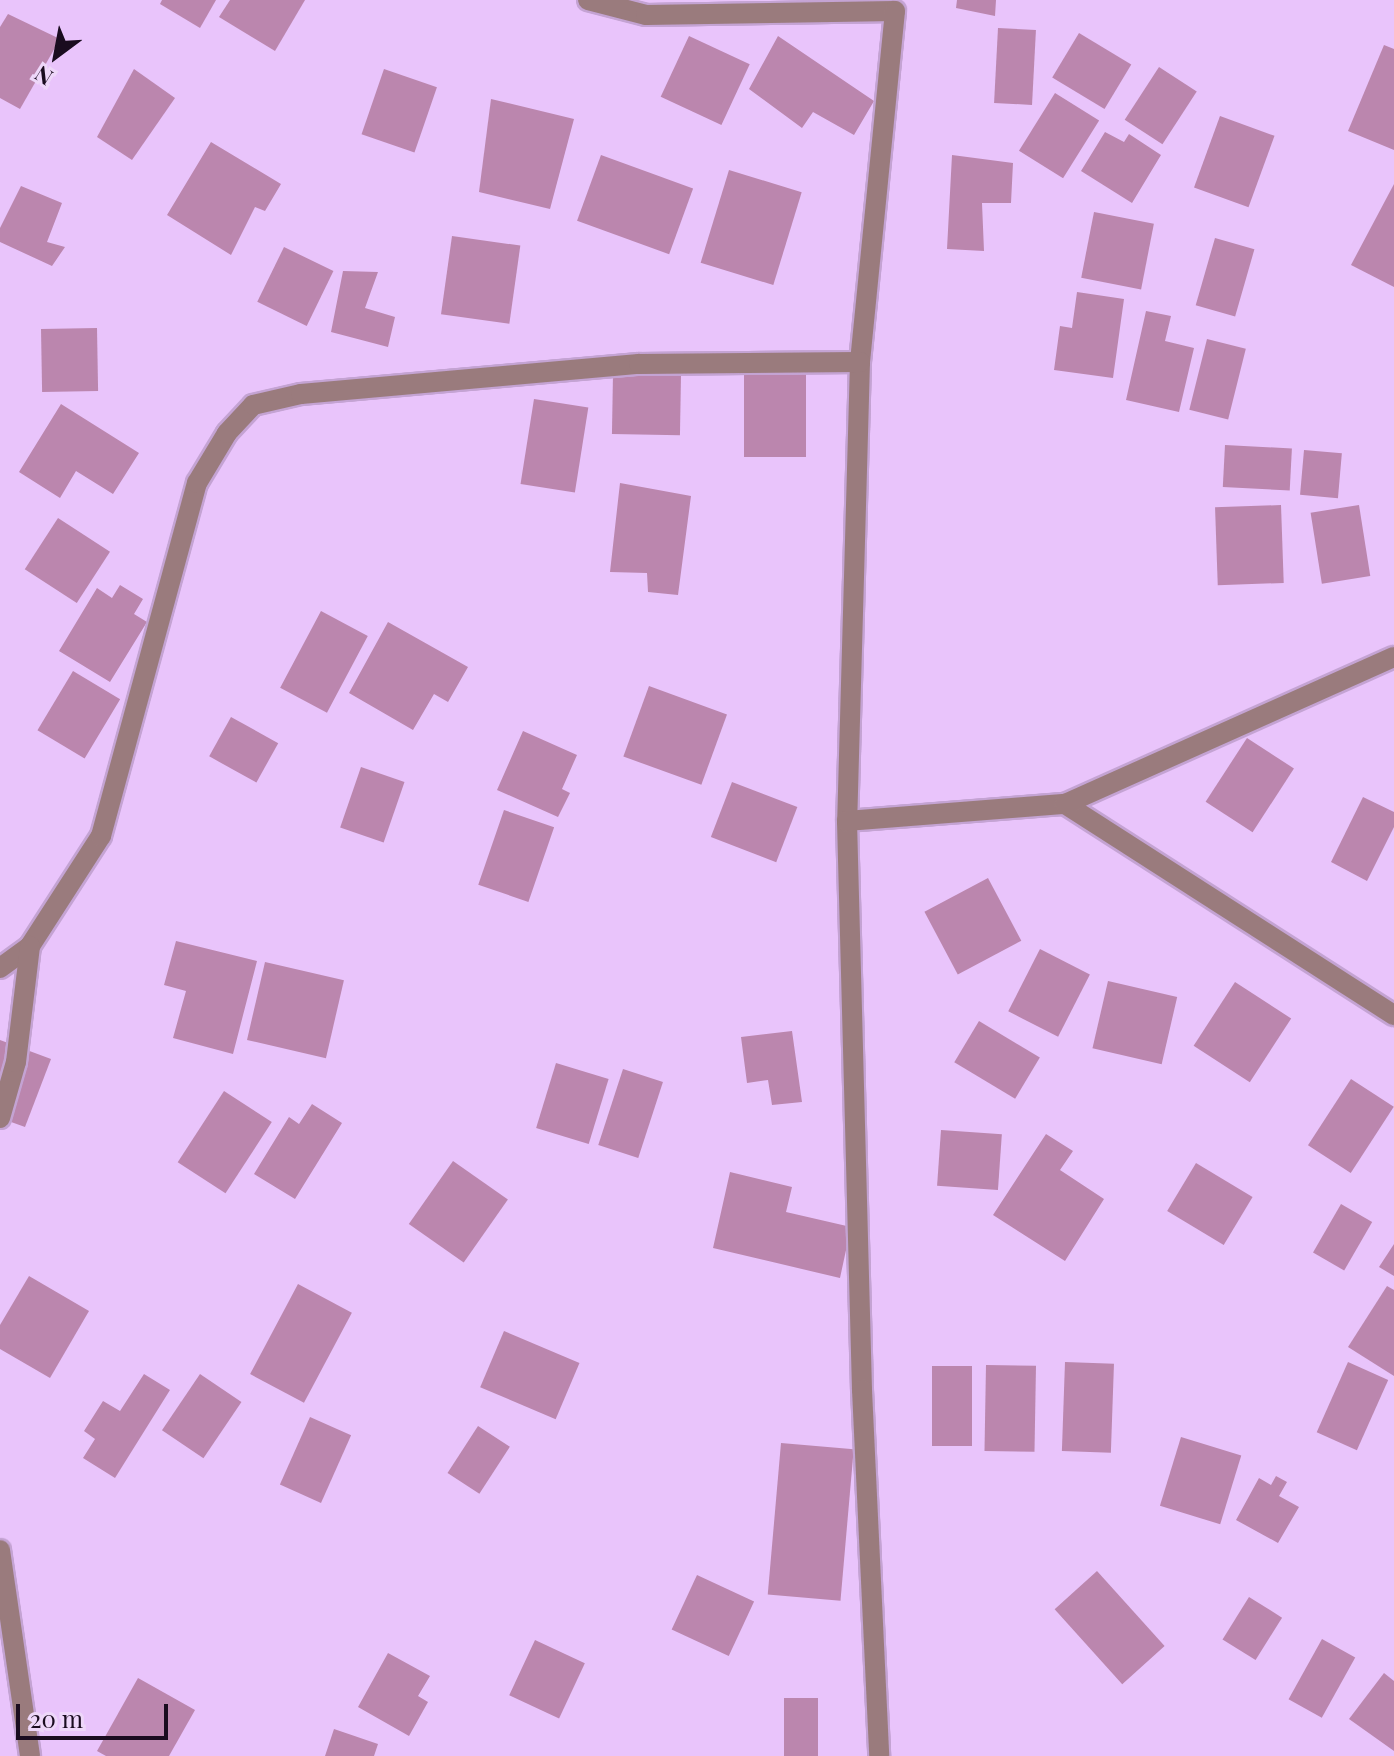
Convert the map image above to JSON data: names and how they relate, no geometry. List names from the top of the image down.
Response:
{
  "scale_bar": "20 m",
  "north": "bottom left"
}
